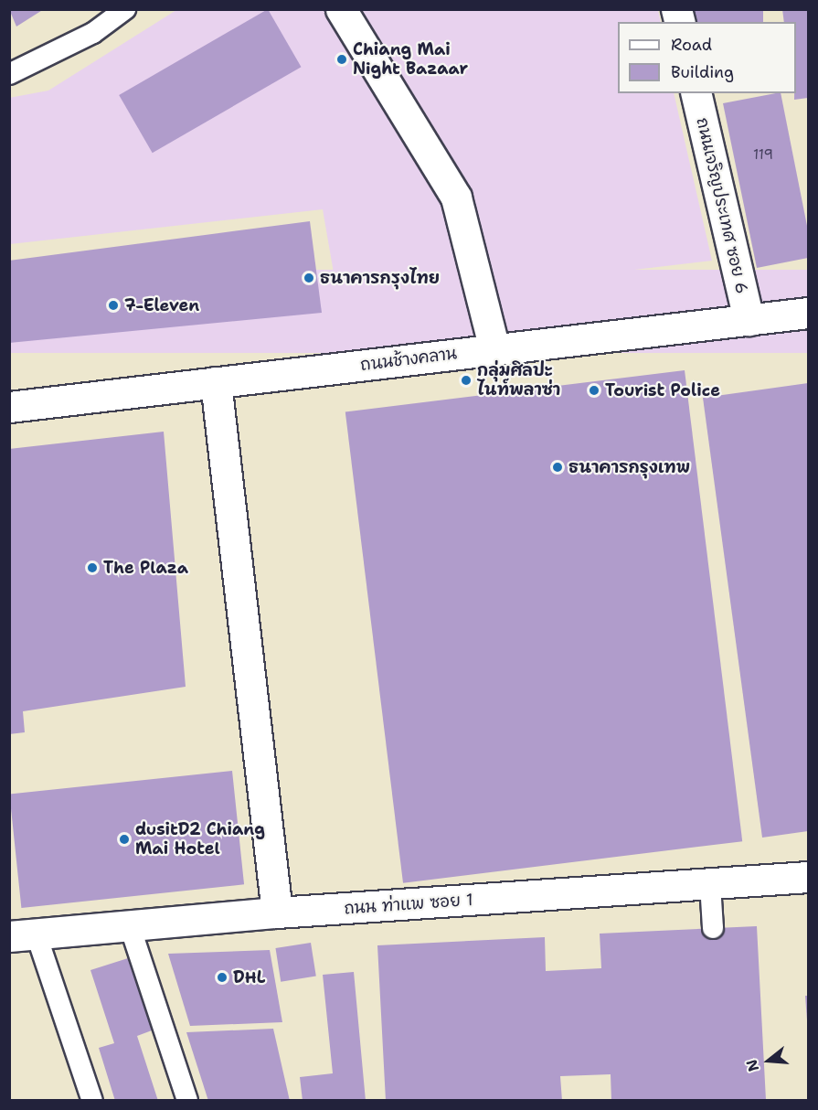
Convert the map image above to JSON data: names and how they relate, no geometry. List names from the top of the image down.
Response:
{
  "streets": {
    "street": ["ถนนเจริญประเทศ ซอย 6", "ถนนช้างคลาน", "ถนน ท่าแพ ซอย 1"]
  },
  "crossings": [
    ["ถนนเจริญประเทศ ซอย 6", "ถนนช้างคลาน"]
  ],
  "places": [
    "Chiang Mai Night Bazaar",
    "ธนาคารกรุงไทย",
    "7-Eleven",
    "กลุ่มศิลปะ ไนท์พลาซ่า",
    "Tourist Police",
    "ธนาคารกรุงเทพ",
    "The Plaza",
    "dusitD2 Chiang Mai Hotel",
    "DHL"
  ],
  "house_numbers": ["119"],
  "legend": ["Road", "Building"],
  "north": "left"
}
